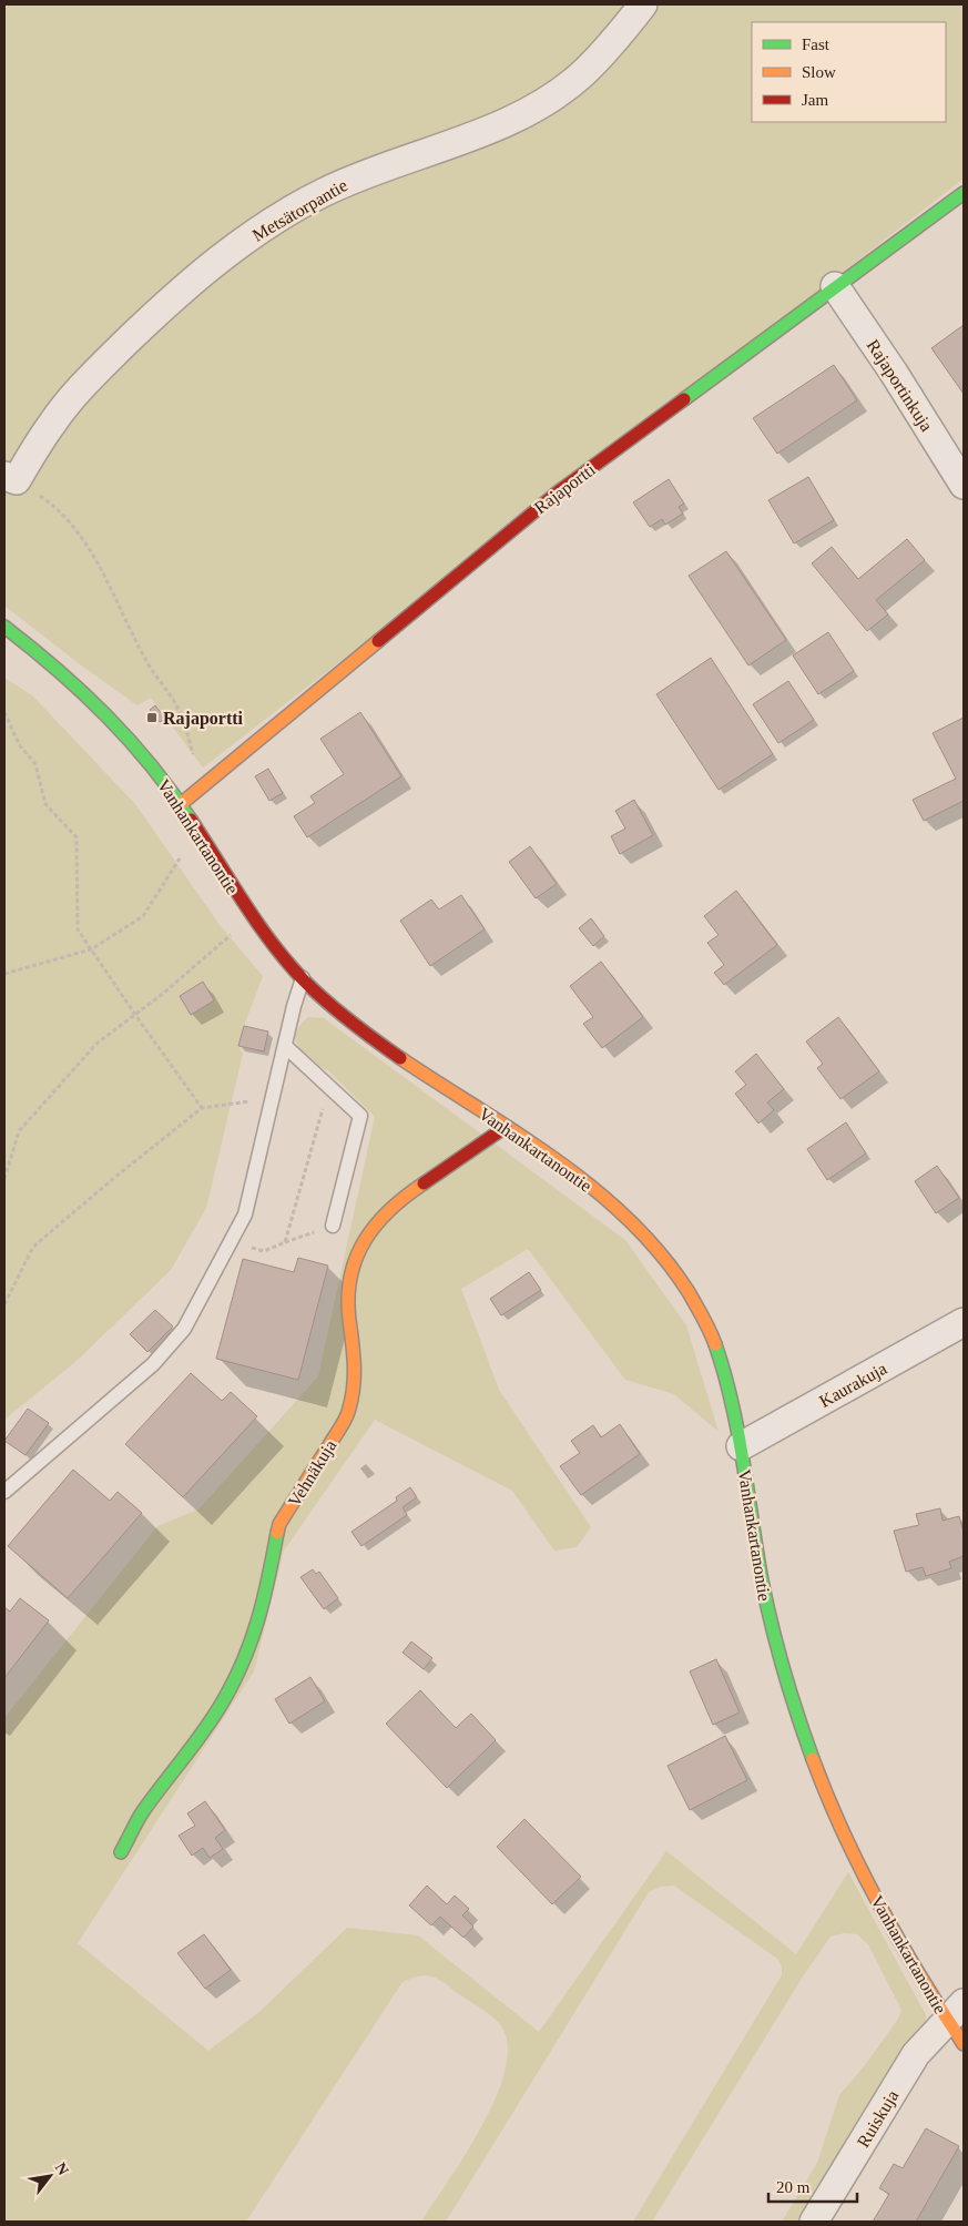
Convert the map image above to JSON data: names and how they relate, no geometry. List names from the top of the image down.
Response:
{
  "streets": {
    "street": [
      "Metsätorpantie",
      "Rajaportinkuja",
      "Rajaportti",
      "Vanhankartanontie",
      "Kaurakuja",
      "Vehnäkuja",
      "Ruiskuja"
    ]
  },
  "crossings": [
    ["Rajaportinkuja", "Rajaportti"],
    ["Rajaportti", "Vanhankartanontie"],
    ["Vanhankartanontie", "Kaurakuja"],
    ["Vanhankartanontie", "Vehnäkuja"],
    ["Vanhankartanontie", "Ruiskuja"]
  ],
  "places": {
    "transit": ["Rajaportti"]
  },
  "legend": ["Fast", "Slow", "Jam"],
  "scale_bar": "20 m",
  "north": "top right"
}
